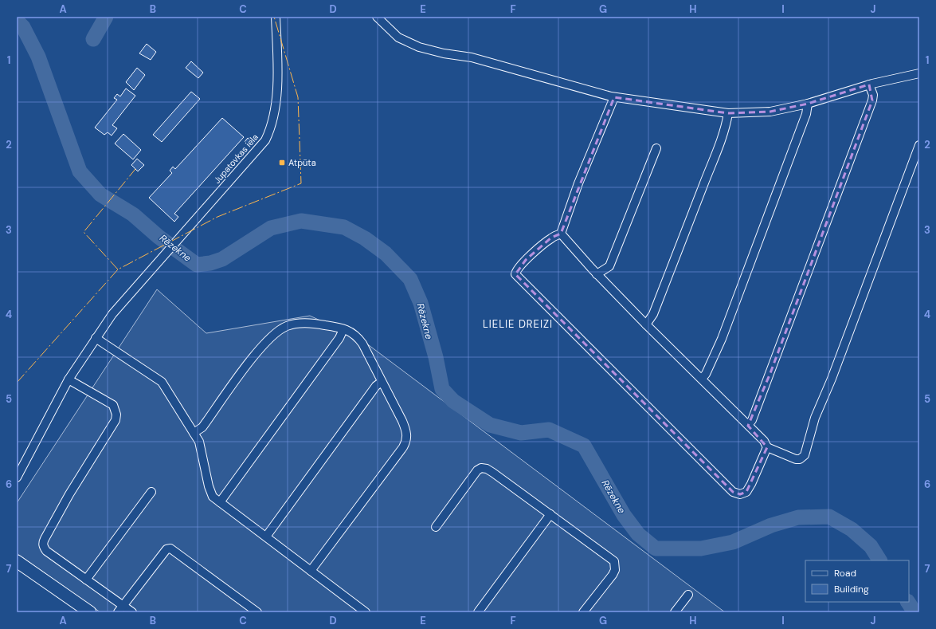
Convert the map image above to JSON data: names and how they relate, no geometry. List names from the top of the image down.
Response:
{
  "streets": {
    "street": ["Jupatovkas iela"]
  },
  "districts": ["LIELIE DREIZI"],
  "water": ["Rēzekne"],
  "places": {
    "transit": ["Atpūta"]
  },
  "legend": ["Road", "Building"],
  "grid": {
    "columns": [
      "A",
      "B",
      "C",
      "D",
      "E",
      "F",
      "G",
      "H",
      "I",
      "J"
    ],
    "rows": [
      "1",
      "2",
      "3",
      "4",
      "5",
      "6",
      "7"
    ]
  }
}
